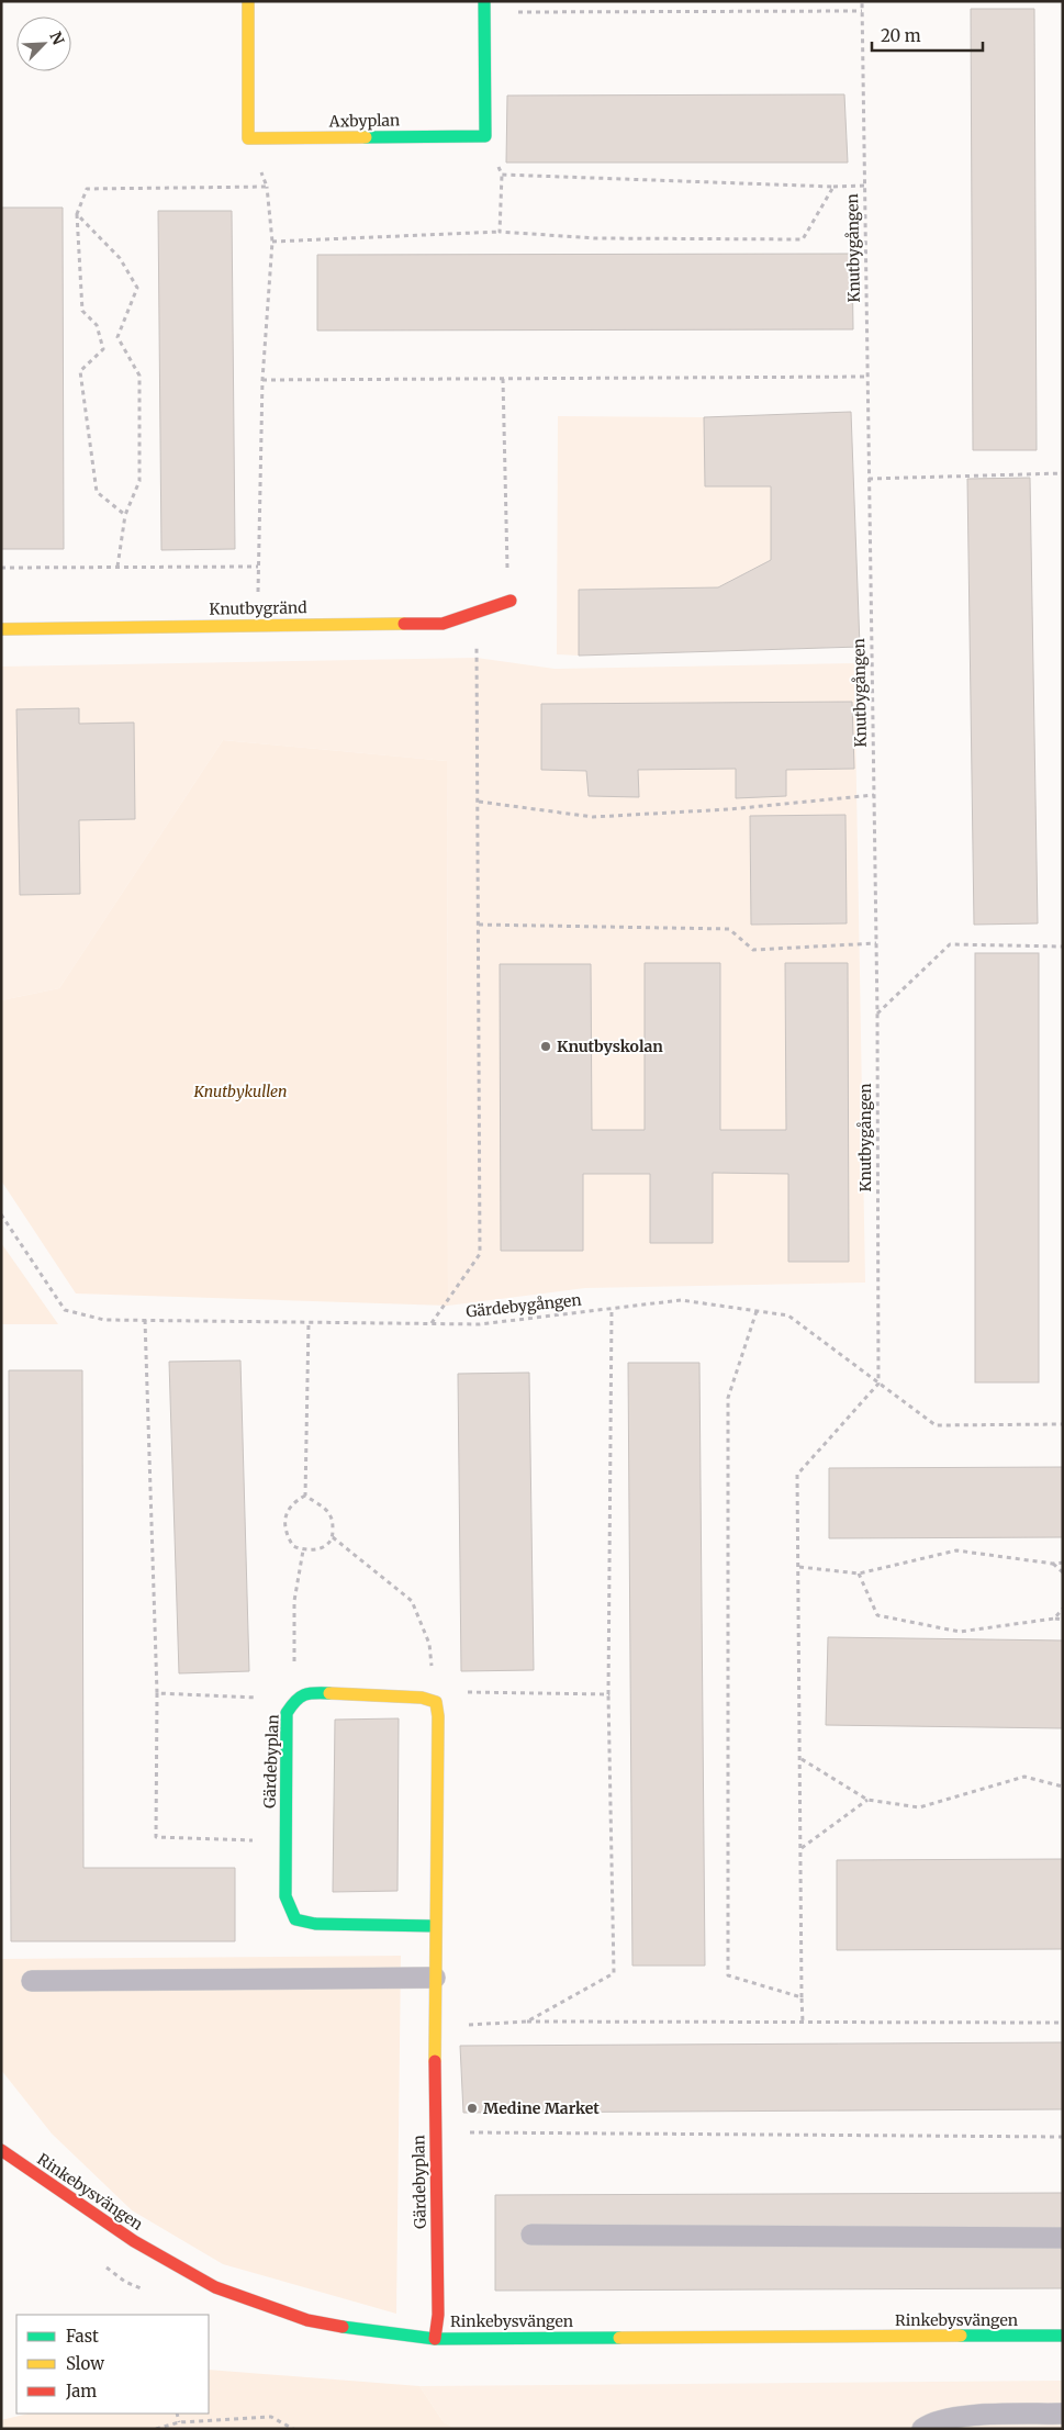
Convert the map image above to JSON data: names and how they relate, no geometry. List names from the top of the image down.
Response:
{
  "streets": {
    "street": [
      "Axbyplan",
      "Knutbygränd",
      "Gärdebyplan",
      "Rinkebysvängen"
    ],
    "path": ["Knutbygången", "Gärdebygången"]
  },
  "crossings": [
    ["Knutbygången", "Gärdebygången"],
    ["Gärdebyplan", "Rinkebysvängen"]
  ],
  "parks": ["Knutbykullen"],
  "places": ["Knutbyskolan", "Medine Market"],
  "legend": ["Fast", "Slow", "Jam"],
  "scale_bar": "20 m",
  "north": "top right"
}
